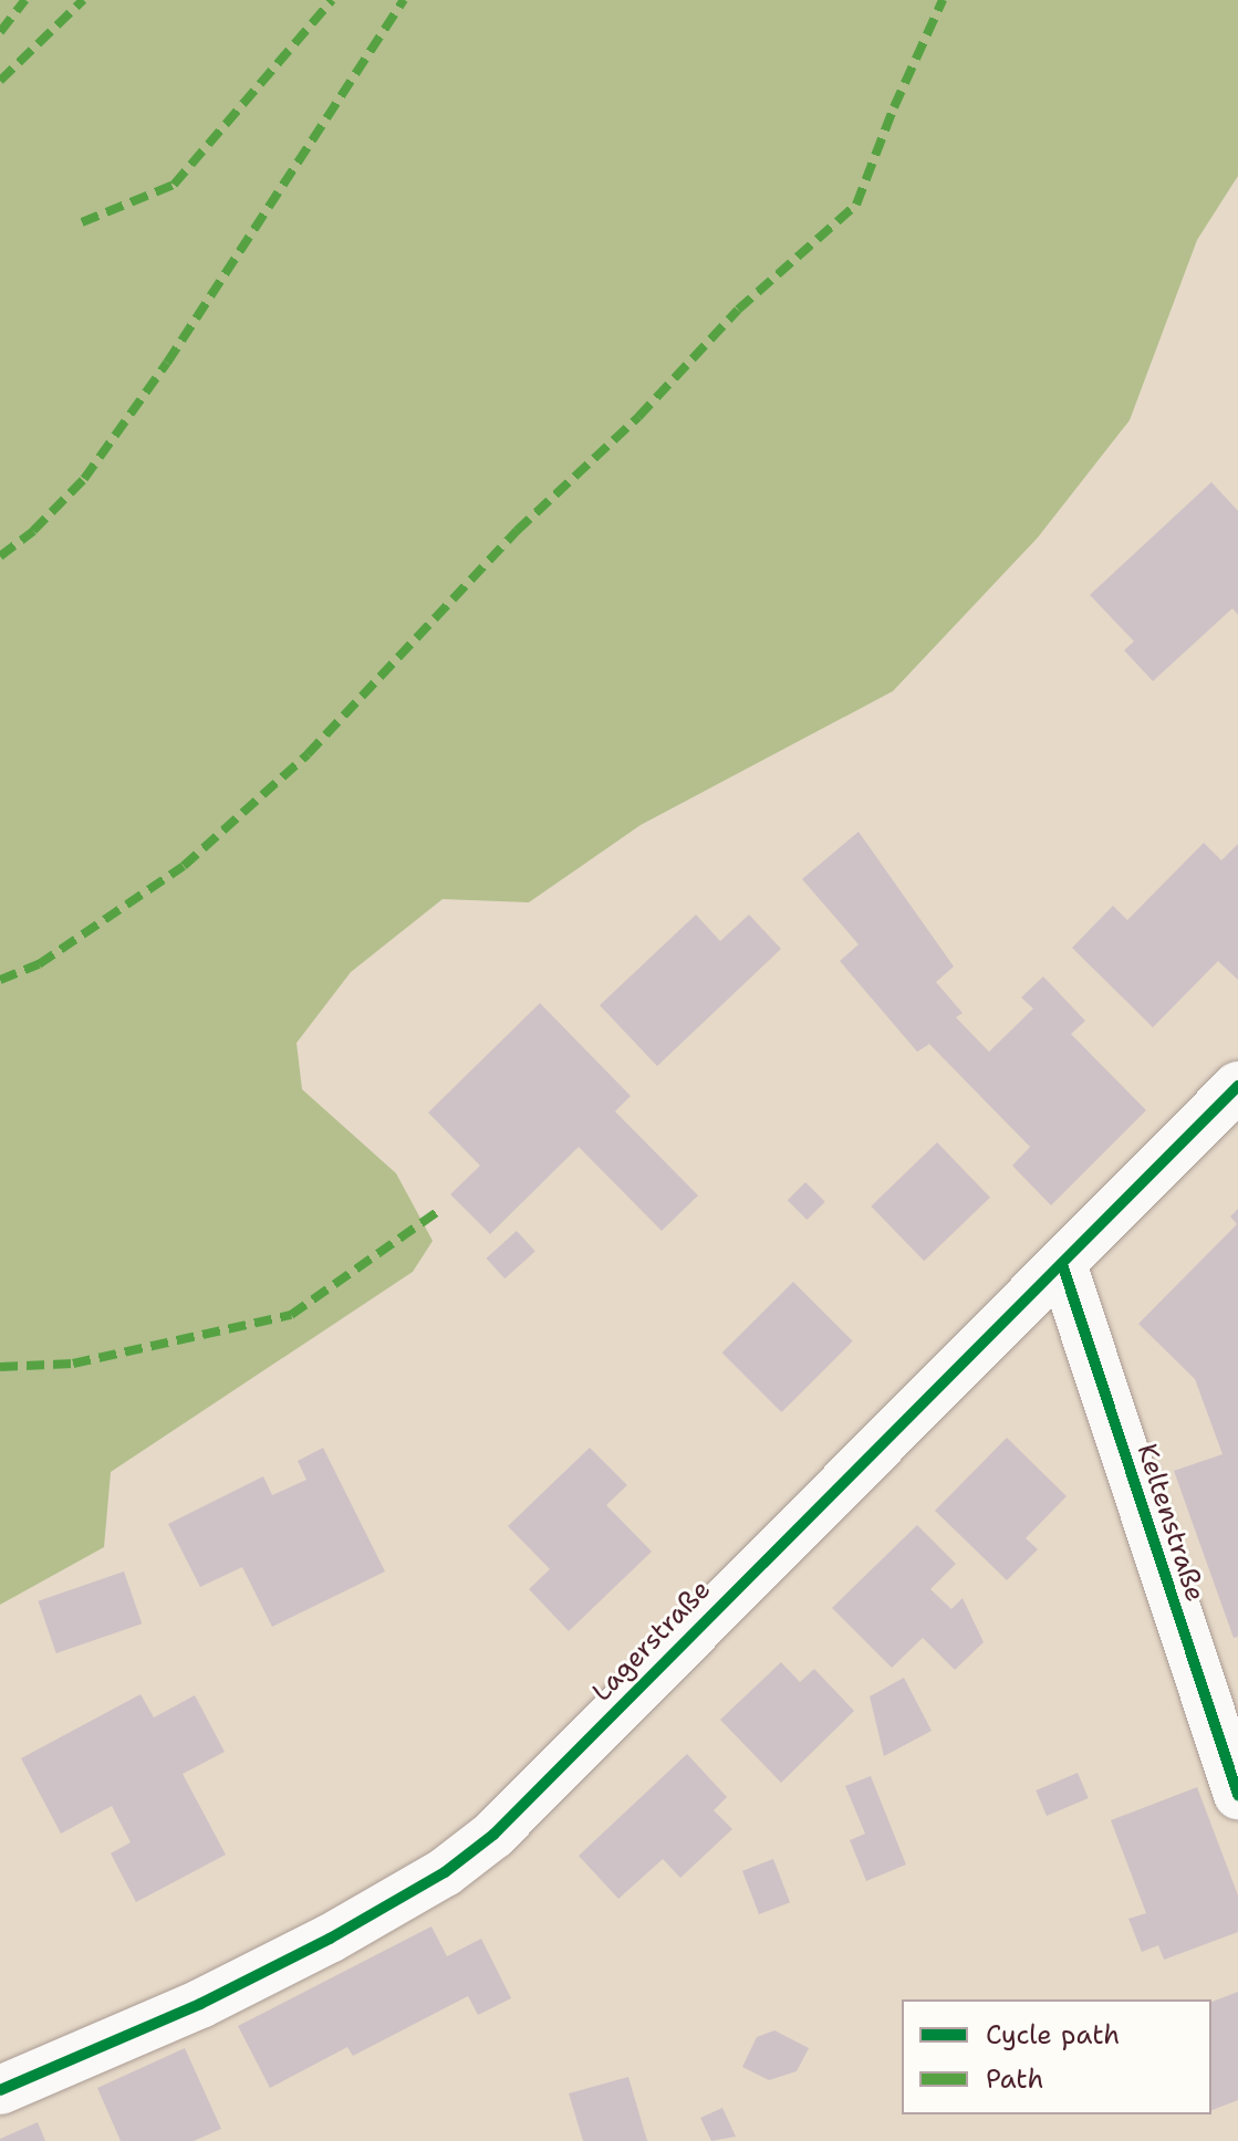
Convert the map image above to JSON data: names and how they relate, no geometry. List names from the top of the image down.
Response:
{
  "streets": {
    "street": ["Keltenstraße", "Lagerstraße"]
  },
  "crossings": [
    ["Keltenstraße", "Lagerstraße"]
  ],
  "legend": ["Cycle path", "Path"]
}
